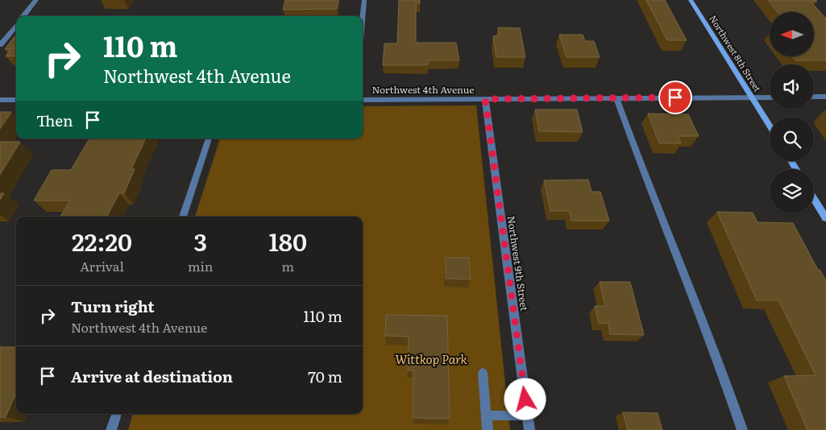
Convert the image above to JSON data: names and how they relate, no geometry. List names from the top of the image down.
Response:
{
  "streets": {
    "street": ["Northwest 8th Street", "Northwest 4th Avenue", "Northwest 9th Street"]
  },
  "crossings": [
    ["Northwest 8th Street", "Northwest 4th Avenue"],
    ["Northwest 4th Avenue", "Northwest 9th Street"]
  ],
  "parks": ["Wittkop Park"],
  "north": "left",
  "page": {
    "turn": ["110 m", "Northwest 4th Avenue"],
    "then": "Then",
    "eta": [
      "22:20",
      "Arrival",
      "3",
      "min",
      "180",
      "m"
    ],
    "list": [
      {
        "name": "Turn right",
        "note": "Northwest 4th Avenue",
        "value": "110 m"
      },
      {
        "name": "Arrive at destination",
        "value": "70 m"
      }
    ]
  }
}
